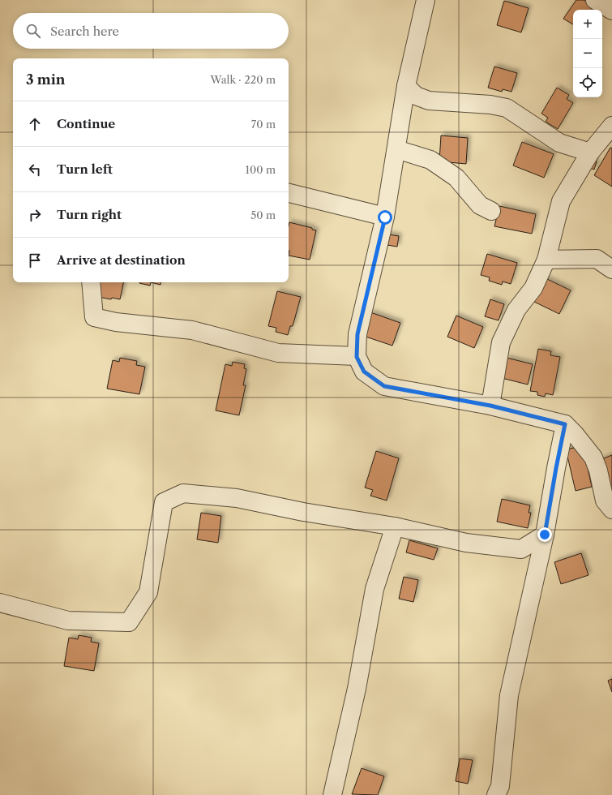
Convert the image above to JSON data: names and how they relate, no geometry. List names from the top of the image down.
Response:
{
  "page": {
    "map_buttons": ["+", "−"],
    "search": "Search here",
    "heading": ["3 min", "Walk · 220 m"],
    "list": [
      ["Continue", "70 m"],
      ["Turn left", "100 m"],
      ["Turn right", "50 m"],
      "Arrive at destination"
    ]
  }
}
